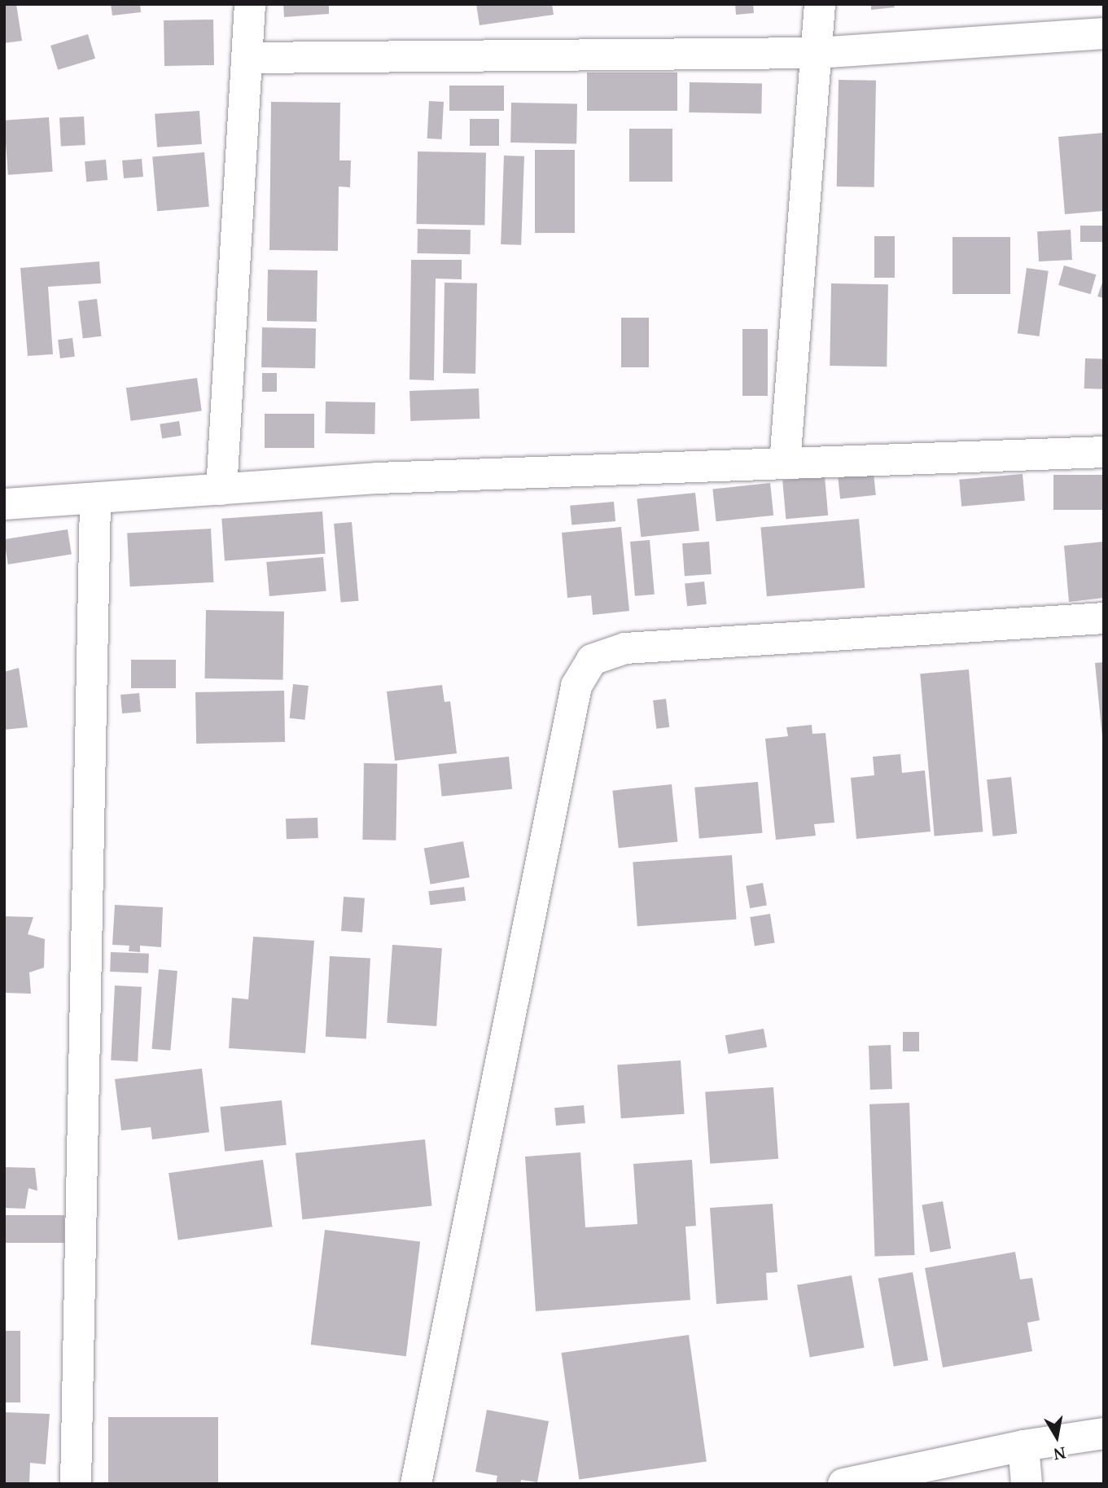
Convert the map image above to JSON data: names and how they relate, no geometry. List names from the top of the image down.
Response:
{
  "north": "bottom"
}
